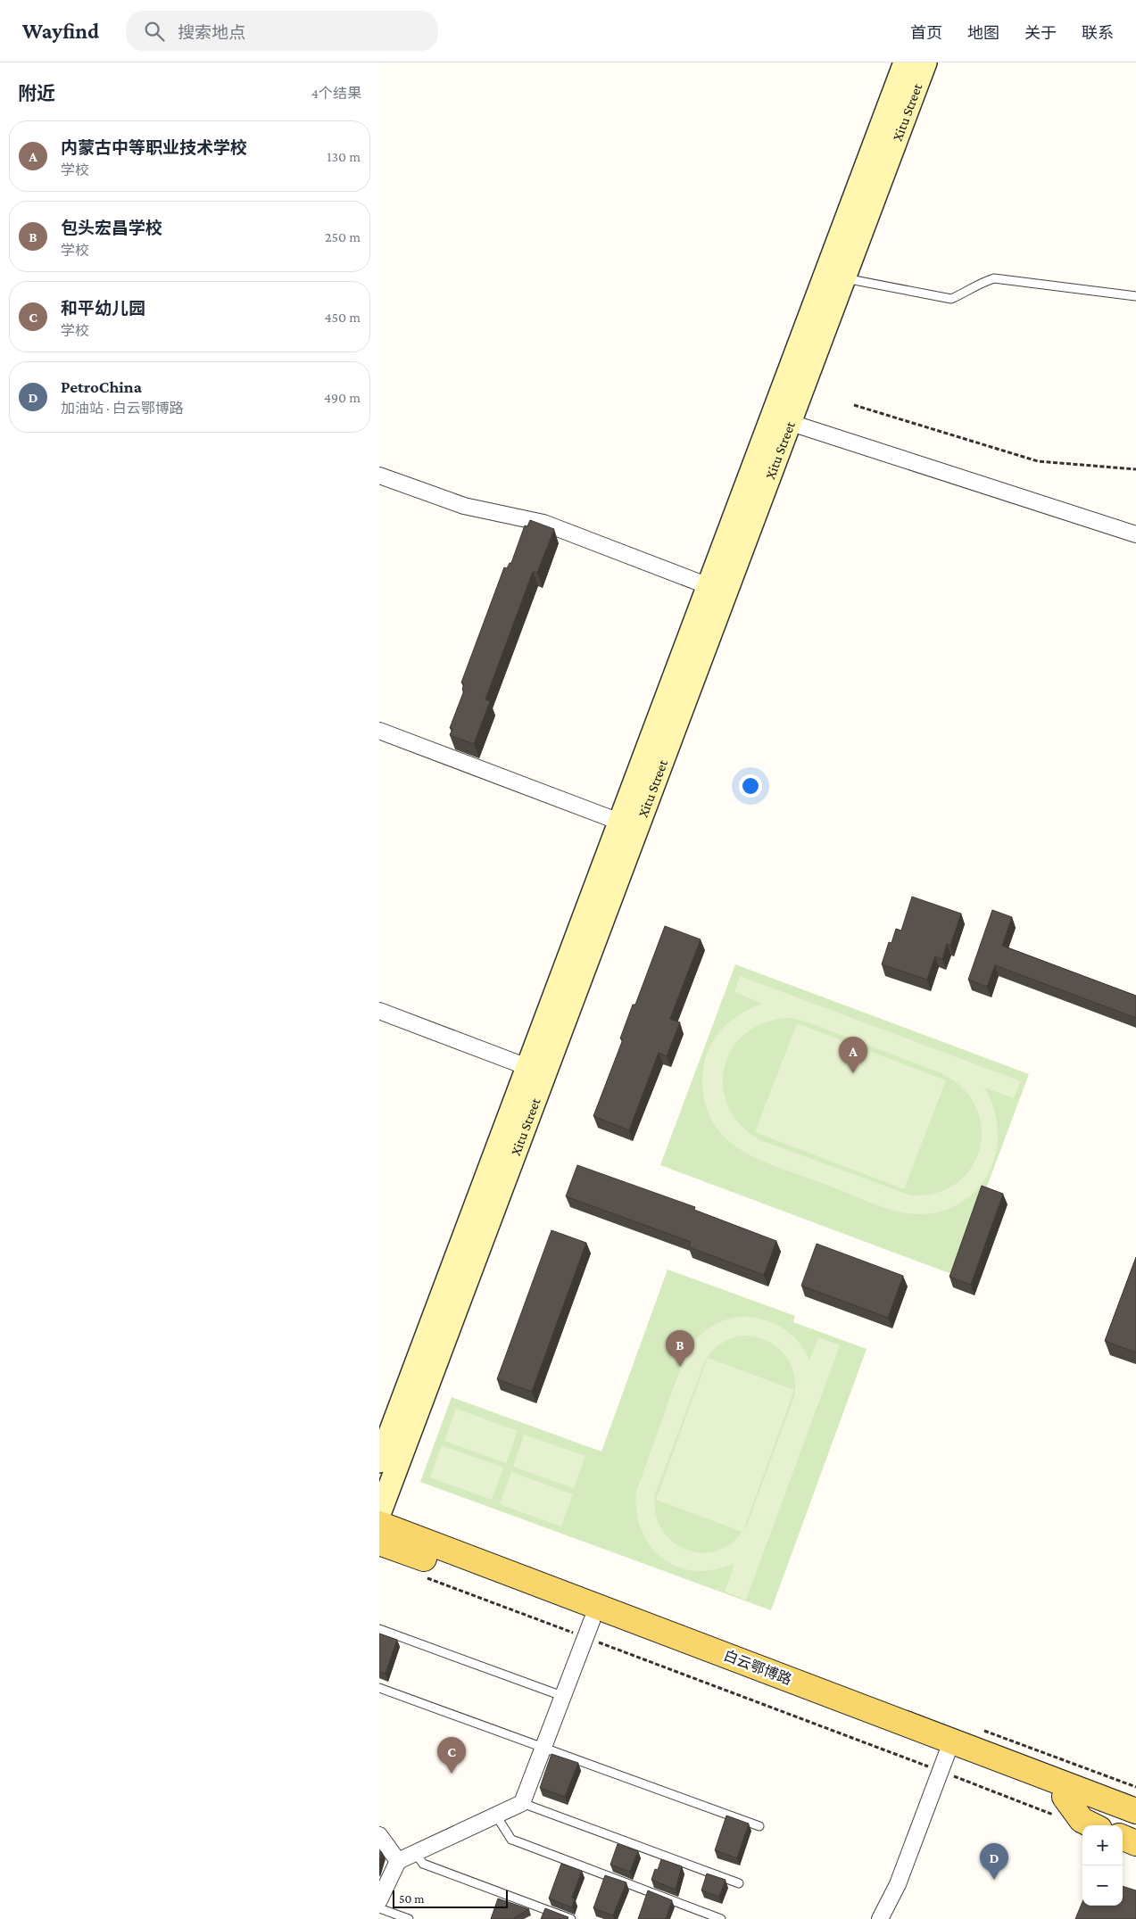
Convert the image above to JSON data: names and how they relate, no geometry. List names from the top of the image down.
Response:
{
  "streets": {
    "main road": ["Xitu Street", "白云鄂博路"]
  },
  "scale_bar": "50 m",
  "page": {
    "header": "Wayfind",
    "search": "搜索地点",
    "nav": [
      "首页",
      "地图",
      "关于",
      "联系"
    ],
    "heading": ["附近", "4个结果"],
    "list": [
      {
        "mark": "A",
        "name": "内蒙古中等职业技术学校",
        "note": "学校",
        "value": "130 m"
      },
      {
        "mark": "B",
        "name": "包头宏昌学校",
        "note": "学校",
        "value": "250 m"
      },
      {
        "mark": "C",
        "name": "和平幼儿园",
        "note": "学校",
        "value": "450 m"
      },
      {
        "mark": "D",
        "name": "PetroChina",
        "note": "加油站 · 白云鄂博路",
        "value": "490 m"
      }
    ],
    "pins": [
      "A",
      "B",
      "C",
      "D"
    ],
    "map_buttons": ["+", "−"],
    "scale": "50 m"
  }
}
